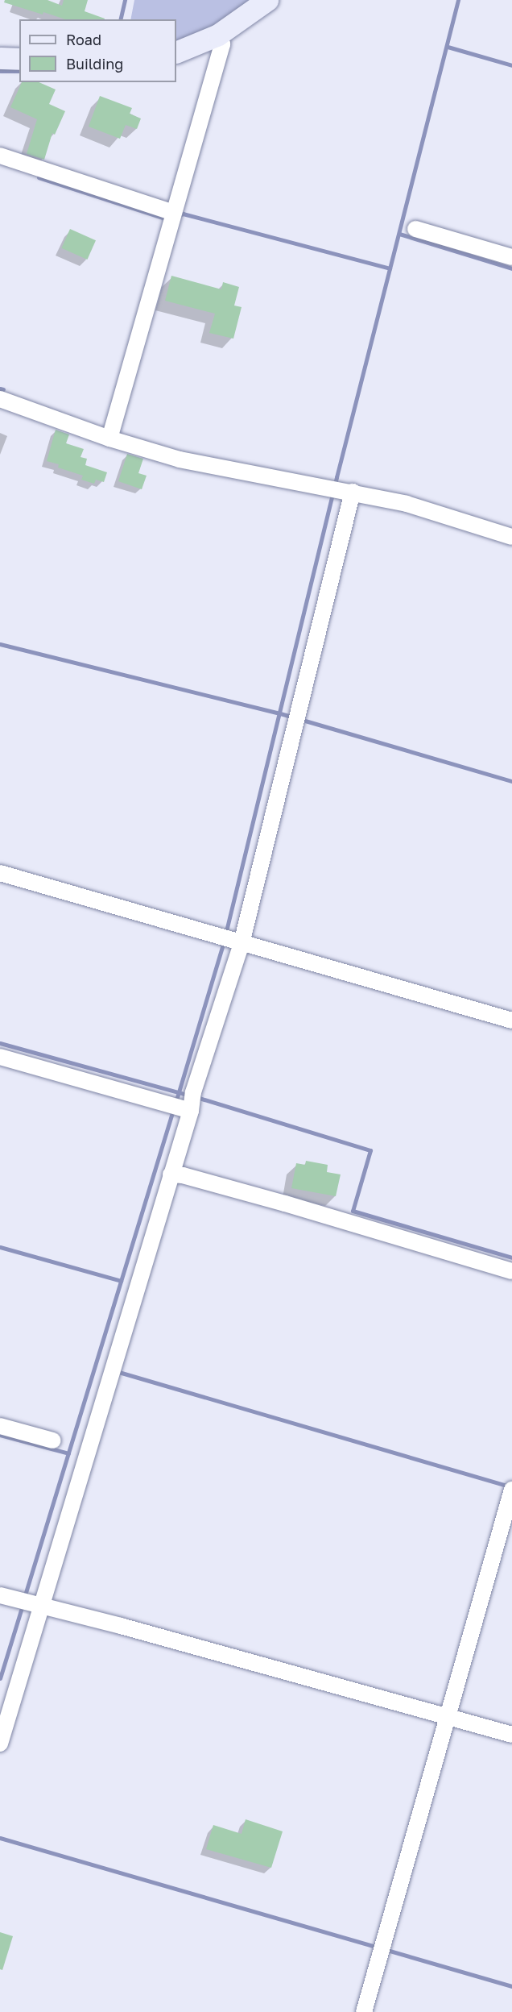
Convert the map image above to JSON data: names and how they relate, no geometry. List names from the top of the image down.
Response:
{
  "legend": ["Road", "Building"]
}
